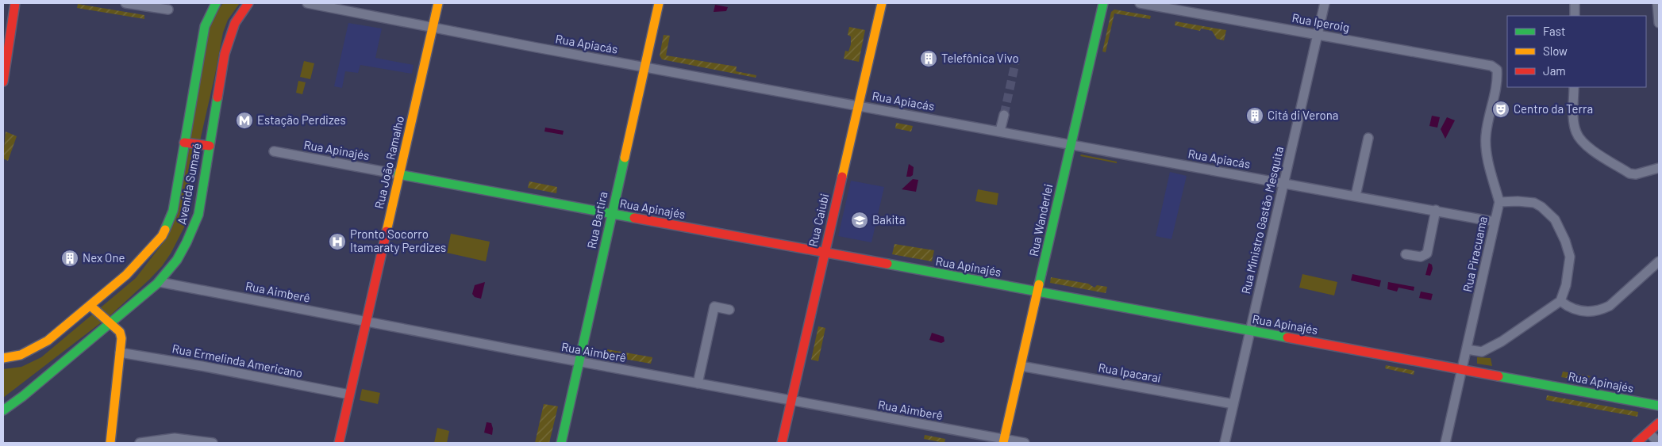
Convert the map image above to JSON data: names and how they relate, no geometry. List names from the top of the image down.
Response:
{
  "streets": {
    "street": [
      "Rua Iperoig",
      "Rua Apiacás",
      "Rua Apinajés",
      "Rua João Ramalho",
      "Avenida Sumaré",
      "Rua Bartira",
      "Rua Caiubi",
      "Rua Wanderlei",
      "Rua Ministro Gastão Mesquita",
      "Rua Piracuama",
      "Rua Aimberê",
      "Rua Ermelinda Americano",
      "Rua Ipacaraí"
    ]
  },
  "crossings": [
    ["Rua Iperoig", "Rua Ministro Gastão Mesquita"],
    ["Rua Iperoig", "Rua Piracuama"],
    ["Rua Apiacás", "Rua João Ramalho"],
    ["Rua Apiacás", "Rua Bartira"],
    ["Rua Apiacás", "Rua Caiubi"],
    ["Rua Apiacás", "Rua Wanderlei"],
    ["Rua Apiacás", "Rua Ministro Gastão Mesquita"],
    ["Rua Apiacás", "Rua Piracuama"],
    ["Rua Apinajés", "Rua João Ramalho"],
    ["Rua Apinajés", "Rua Bartira"],
    ["Rua Apinajés", "Rua Caiubi"],
    ["Rua Apinajés", "Rua Wanderlei"],
    ["Rua Apinajés", "Rua Ministro Gastão Mesquita"],
    ["Rua Apinajés", "Rua Piracuama"],
    ["Rua João Ramalho", "Rua Aimberê"],
    ["Rua João Ramalho", "Rua Ermelinda Americano"],
    ["Avenida Sumaré", "Rua Aimberê"],
    ["Rua Bartira", "Rua Aimberê"],
    ["Rua Caiubi", "Rua Aimberê"],
    ["Rua Wanderlei", "Rua Aimberê"],
    ["Rua Wanderlei", "Rua Ipacaraí"],
    ["Rua Ministro Gastão Mesquita", "Rua Ipacaraí"]
  ],
  "places": {
    "building": ["Telefônica Vivo", "Citá di Verona", "Nex One"],
    "theatre": ["Centro da Terra"],
    "metro station": ["Estação Perdizes"],
    "school or university": ["Bakita"],
    "hospital": ["Pronto Socorro Itamaraty Perdizes"]
  },
  "legend": ["Fast", "Slow", "Jam"]
}
